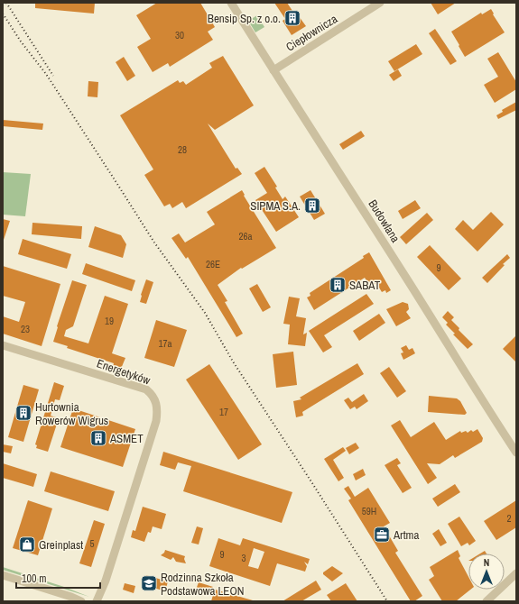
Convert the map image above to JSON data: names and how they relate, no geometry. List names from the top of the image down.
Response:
{
  "streets": {
    "street": ["Ciepłownicza", "Budowlana", "Energetyków"]
  },
  "crossings": [
    ["Ciepłownicza", "Budowlana"]
  ],
  "places": {
    "building": [
      "Bensip Sp. z o.o.",
      "SIPMA S.A.",
      "SABAT",
      "Hurtownia Rowerów Wigrus",
      "ASMET"
    ],
    "office": ["Artma"],
    "shop": ["Greinplast"],
    "school or university": ["Rodzinna Szkoła Podstawowa LEON"]
  },
  "house_numbers": [
    "30",
    "28",
    "26a",
    "26E",
    "9",
    "19",
    "23",
    "17a",
    "17",
    "59H",
    "2",
    "5",
    "9",
    "3"
  ],
  "scale_bar": "100 m",
  "north": "top"
}
